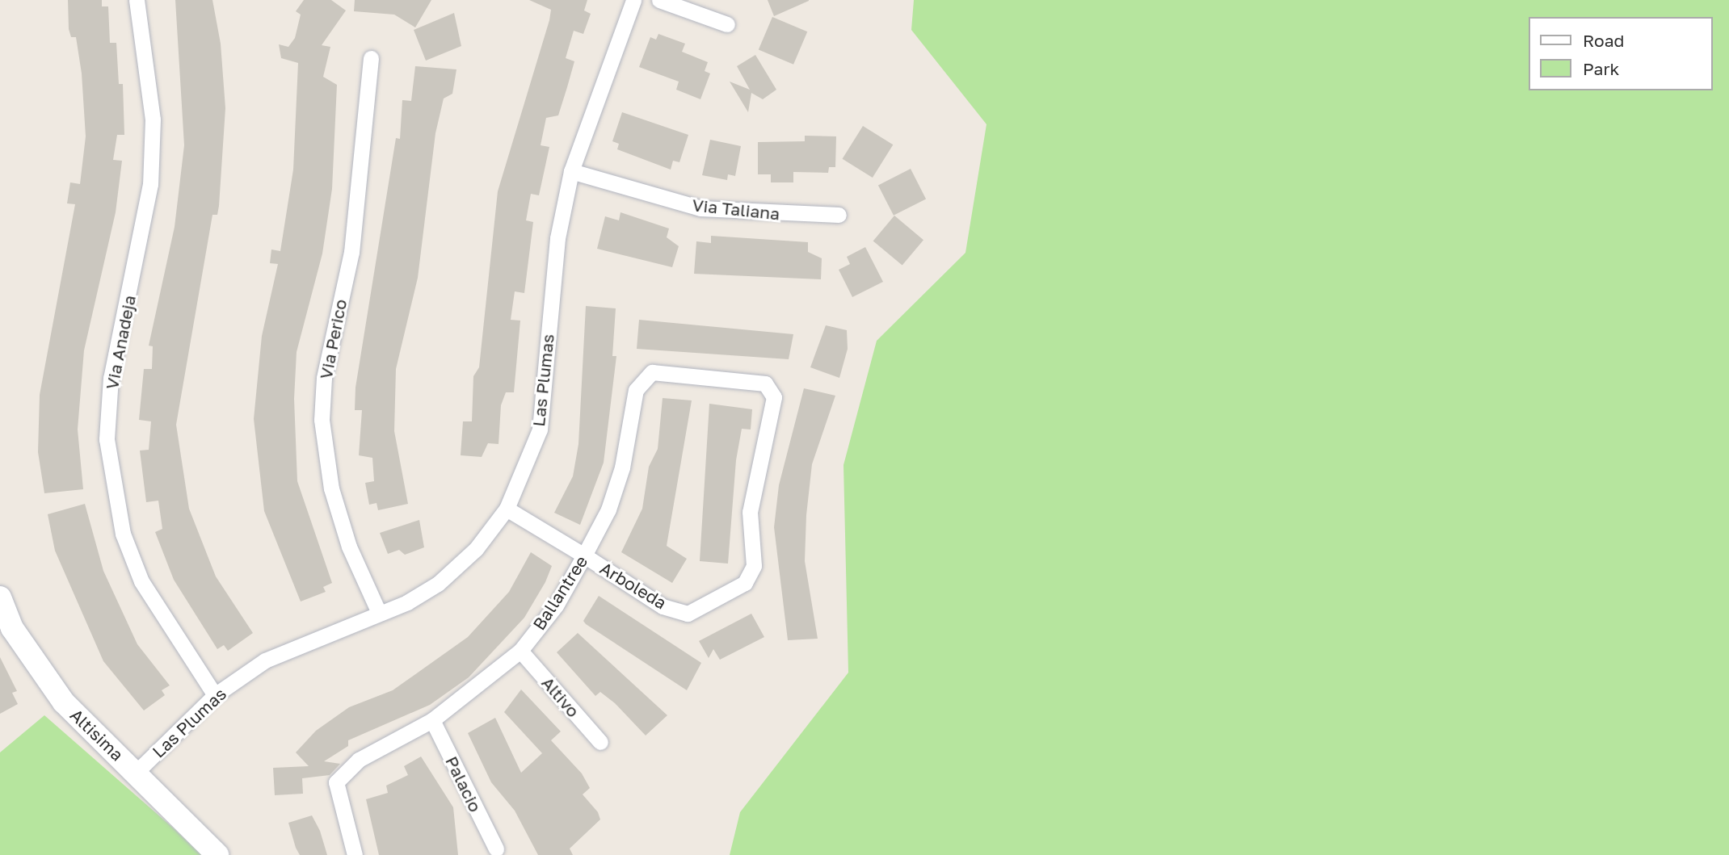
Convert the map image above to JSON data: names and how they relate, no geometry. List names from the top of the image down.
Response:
{
  "streets": {
    "street": [
      "Via Taliana",
      "Via Perico",
      "Via Anadeja",
      "Las Plumas",
      "Arboleda",
      "Ballantree",
      "Altivo",
      "Altisima",
      "Palacio"
    ]
  },
  "crossings": [
    ["Via Taliana", "Las Plumas"],
    ["Via Perico", "Las Plumas"],
    ["Via Anadeja", "Las Plumas"],
    ["Las Plumas", "Arboleda"],
    ["Las Plumas", "Altisima"],
    ["Arboleda", "Ballantree"],
    ["Ballantree", "Altivo"],
    ["Ballantree", "Palacio"]
  ],
  "legend": ["Road", "Park"]
}
